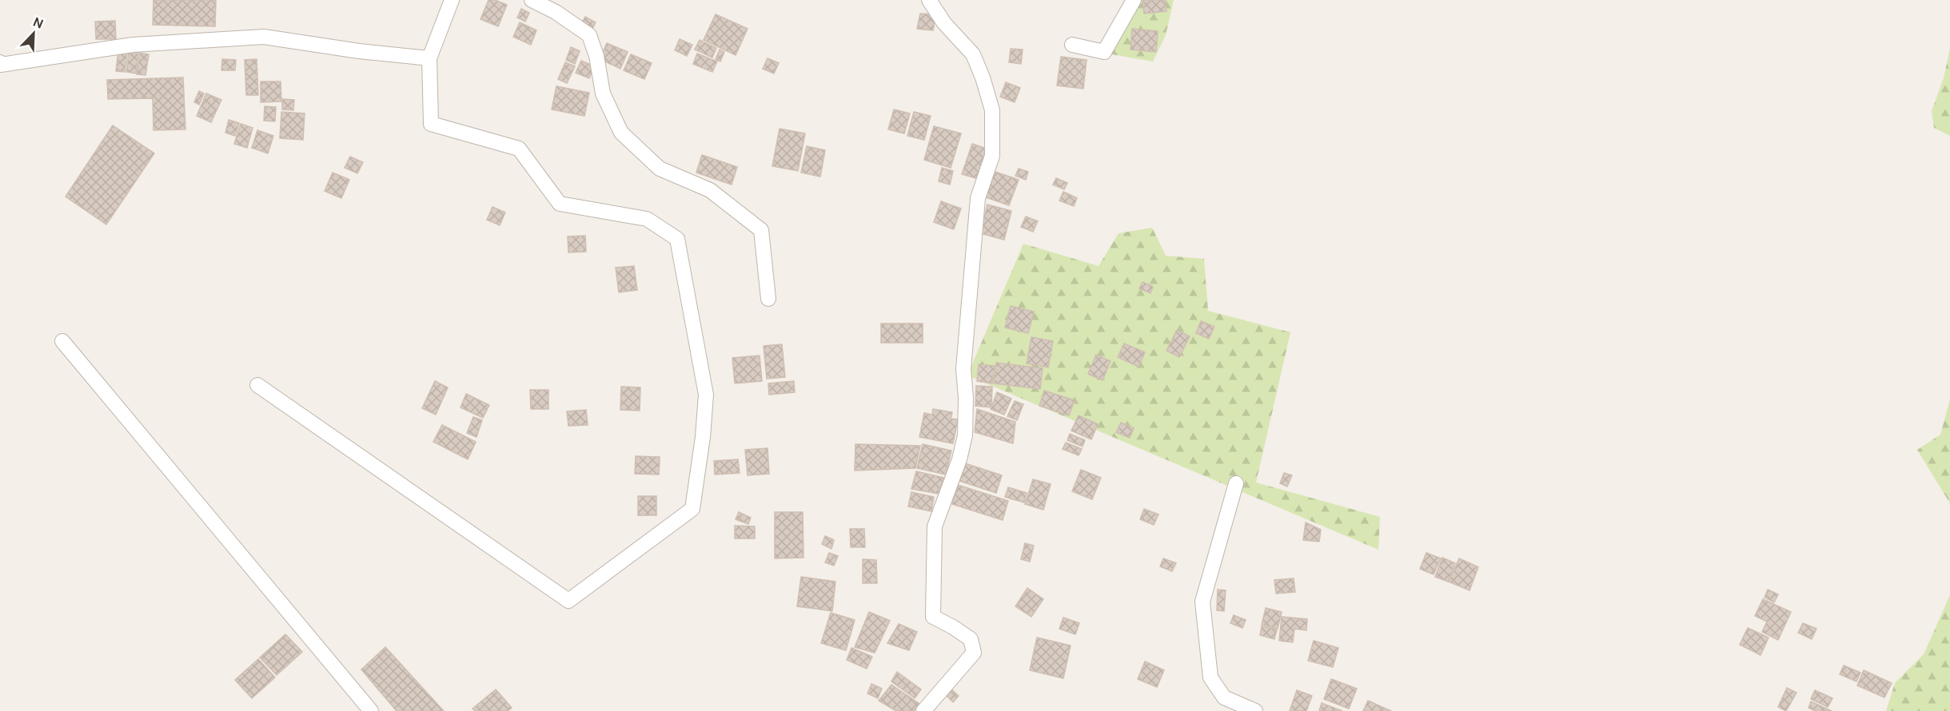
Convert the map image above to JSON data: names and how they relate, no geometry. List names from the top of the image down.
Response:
{
  "north": "top right"
}
